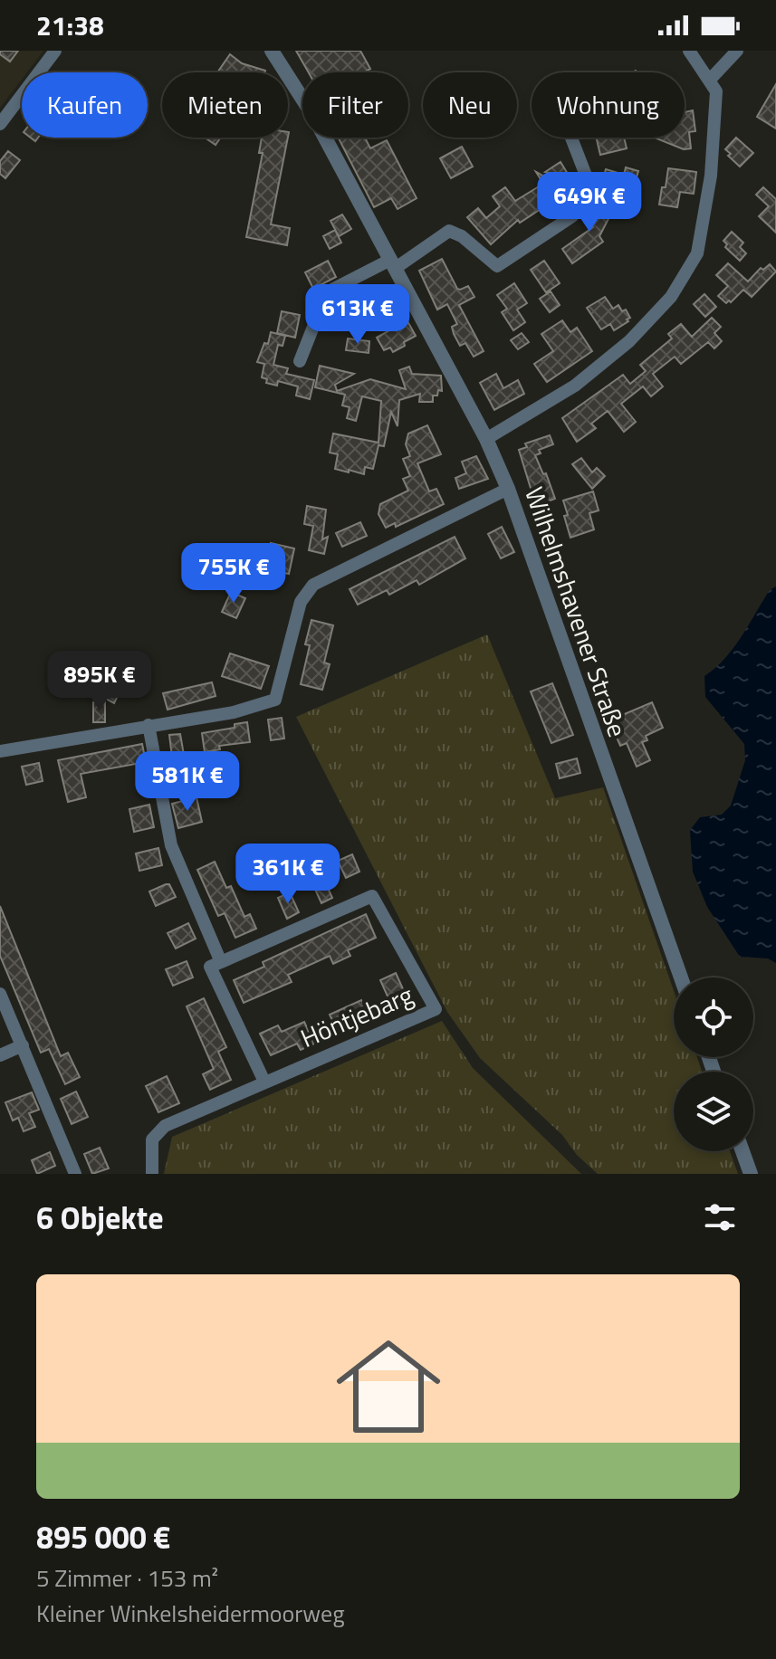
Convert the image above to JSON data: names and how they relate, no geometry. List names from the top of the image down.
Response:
{
  "streets": {
    "street": ["Wilhelmshavener Straße", "Höntjebarg"]
  },
  "page": {
    "status": "21:38",
    "chip": [
      "Kaufen",
      "Mieten",
      "Filter",
      "Neu",
      "Wohnung"
    ],
    "price": [
      "649K €",
      "613K €",
      "755K €",
      "895K €",
      "581K €",
      "361K €"
    ],
    "heading": "6 Objekte",
    "list": [
      {
        "name": "895 000 €",
        "note": "5 Zimmer · 153 m² · Kleiner Winkelsheidermoorweg"
      }
    ]
  }
}
